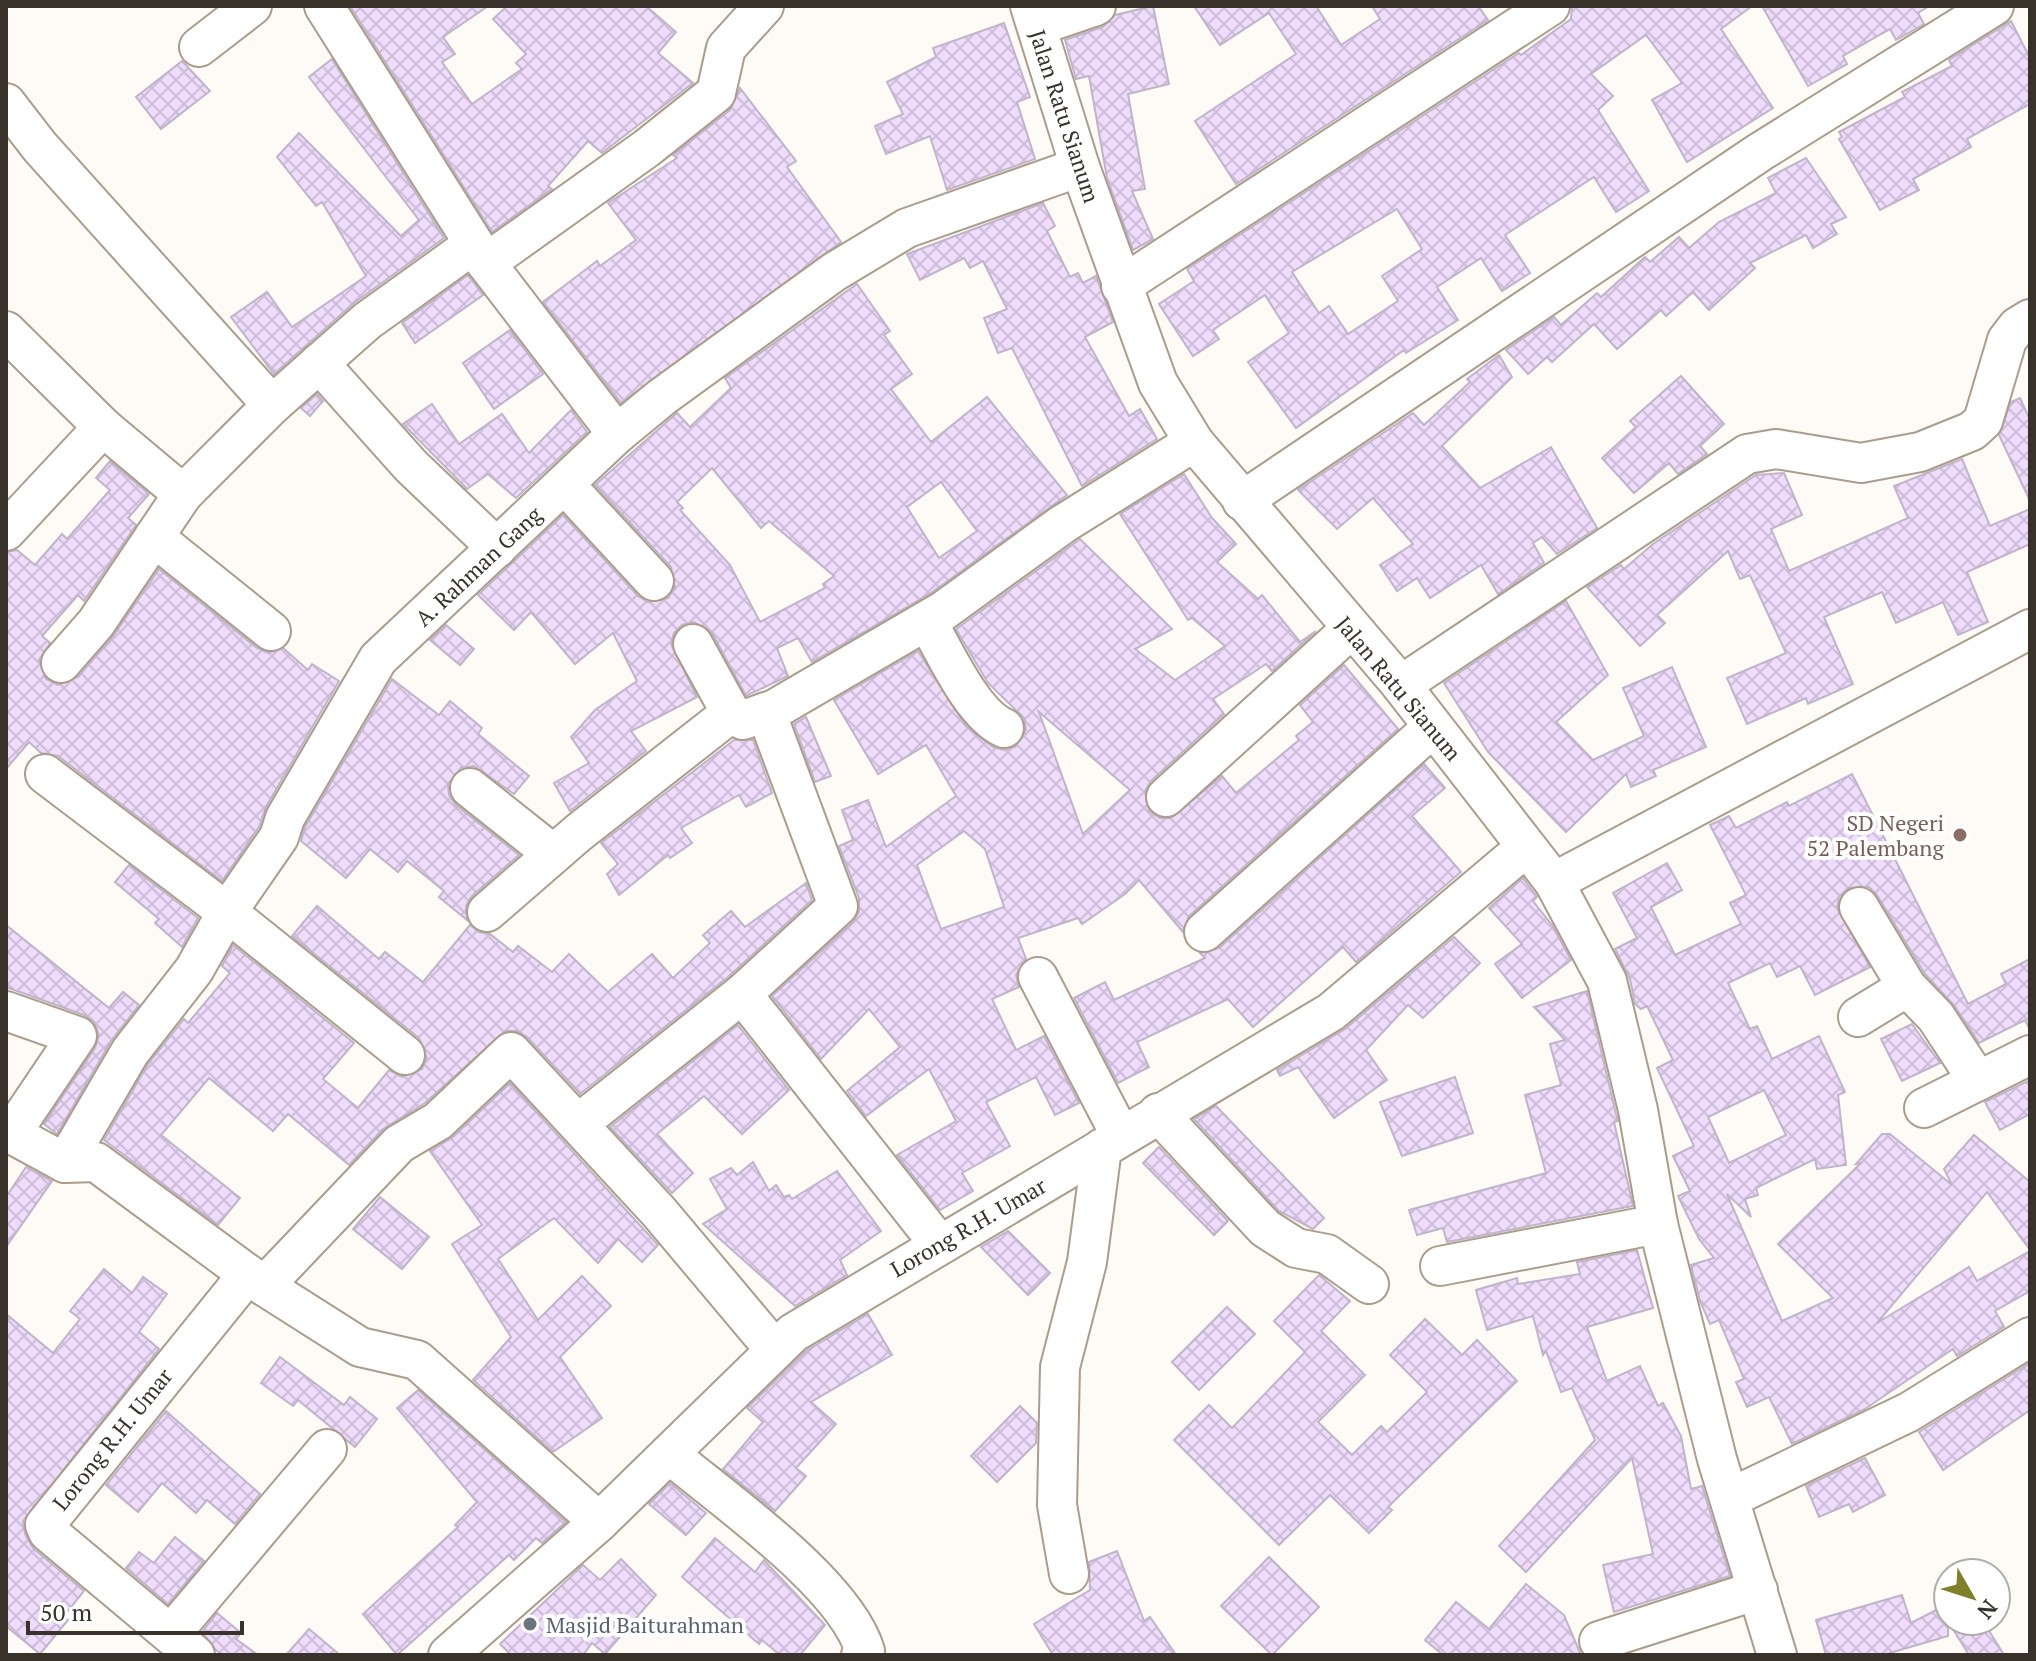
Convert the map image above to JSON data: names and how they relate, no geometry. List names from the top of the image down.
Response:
{
  "streets": {
    "street": ["Jalan Ratu Sianum", "A. Rahman Gang", "Lorong R.H. Umar"]
  },
  "crossings": [
    ["Jalan Ratu Sianum", "A. Rahman Gang"],
    ["Jalan Ratu Sianum", "Lorong R.H. Umar"]
  ],
  "places": ["SD Negeri 52 Palembang", "Masjid Baiturahman"],
  "scale_bar": "50 m",
  "north": "bottom right"
}
